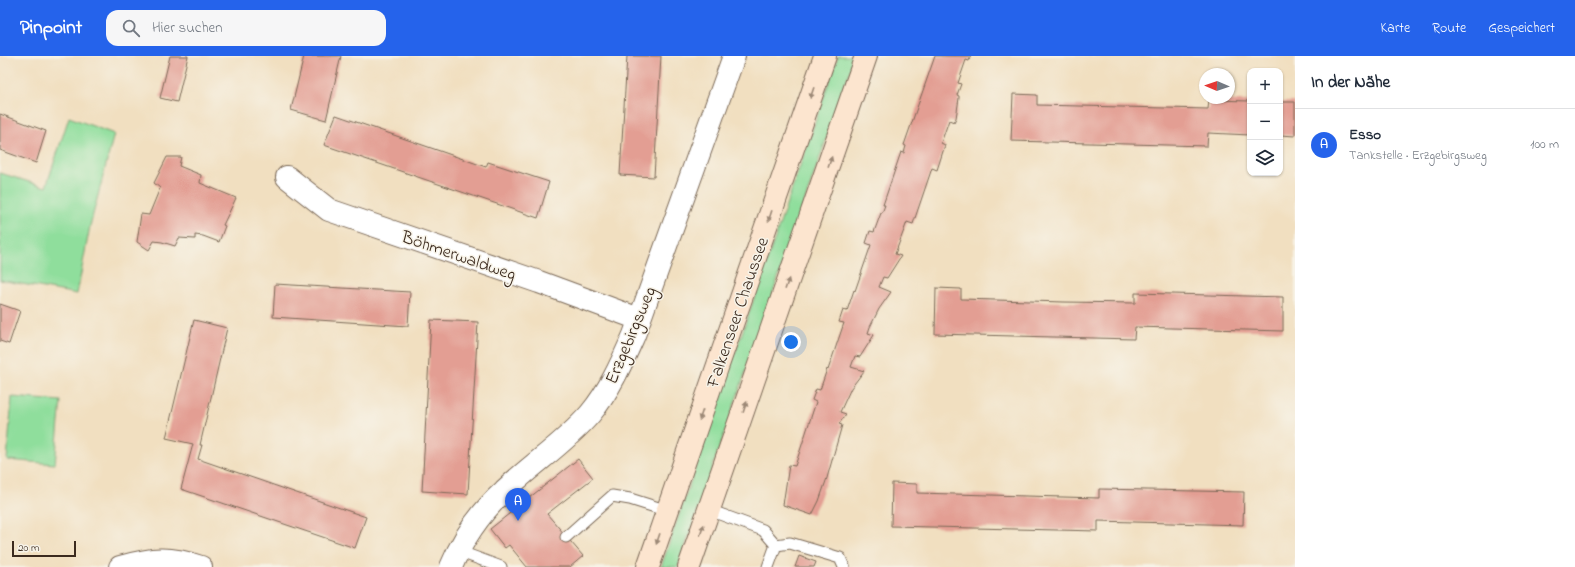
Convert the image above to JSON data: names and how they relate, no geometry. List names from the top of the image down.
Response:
{
  "streets": {
    "main road": ["Falkenseer Chaussee"],
    "street": ["Böhmerwaldweg", "Erzgebirgsweg"]
  },
  "crossings": [
    ["Böhmerwaldweg", "Erzgebirgsweg"]
  ],
  "scale_bar": "20 m",
  "north": "left",
  "page": {
    "header": "Pinpoint",
    "search": "Hier suchen",
    "nav": ["Karte", "Route", "Gespeichert"],
    "heading": "In der Nähe",
    "map_buttons": ["+", "−"],
    "list": [
      {
        "mark": "A",
        "name": "Esso",
        "note": "Tankstelle · Erzgebirgsweg",
        "value": "100 m"
      }
    ],
    "pins": "A",
    "scale": "20 m"
  }
}
